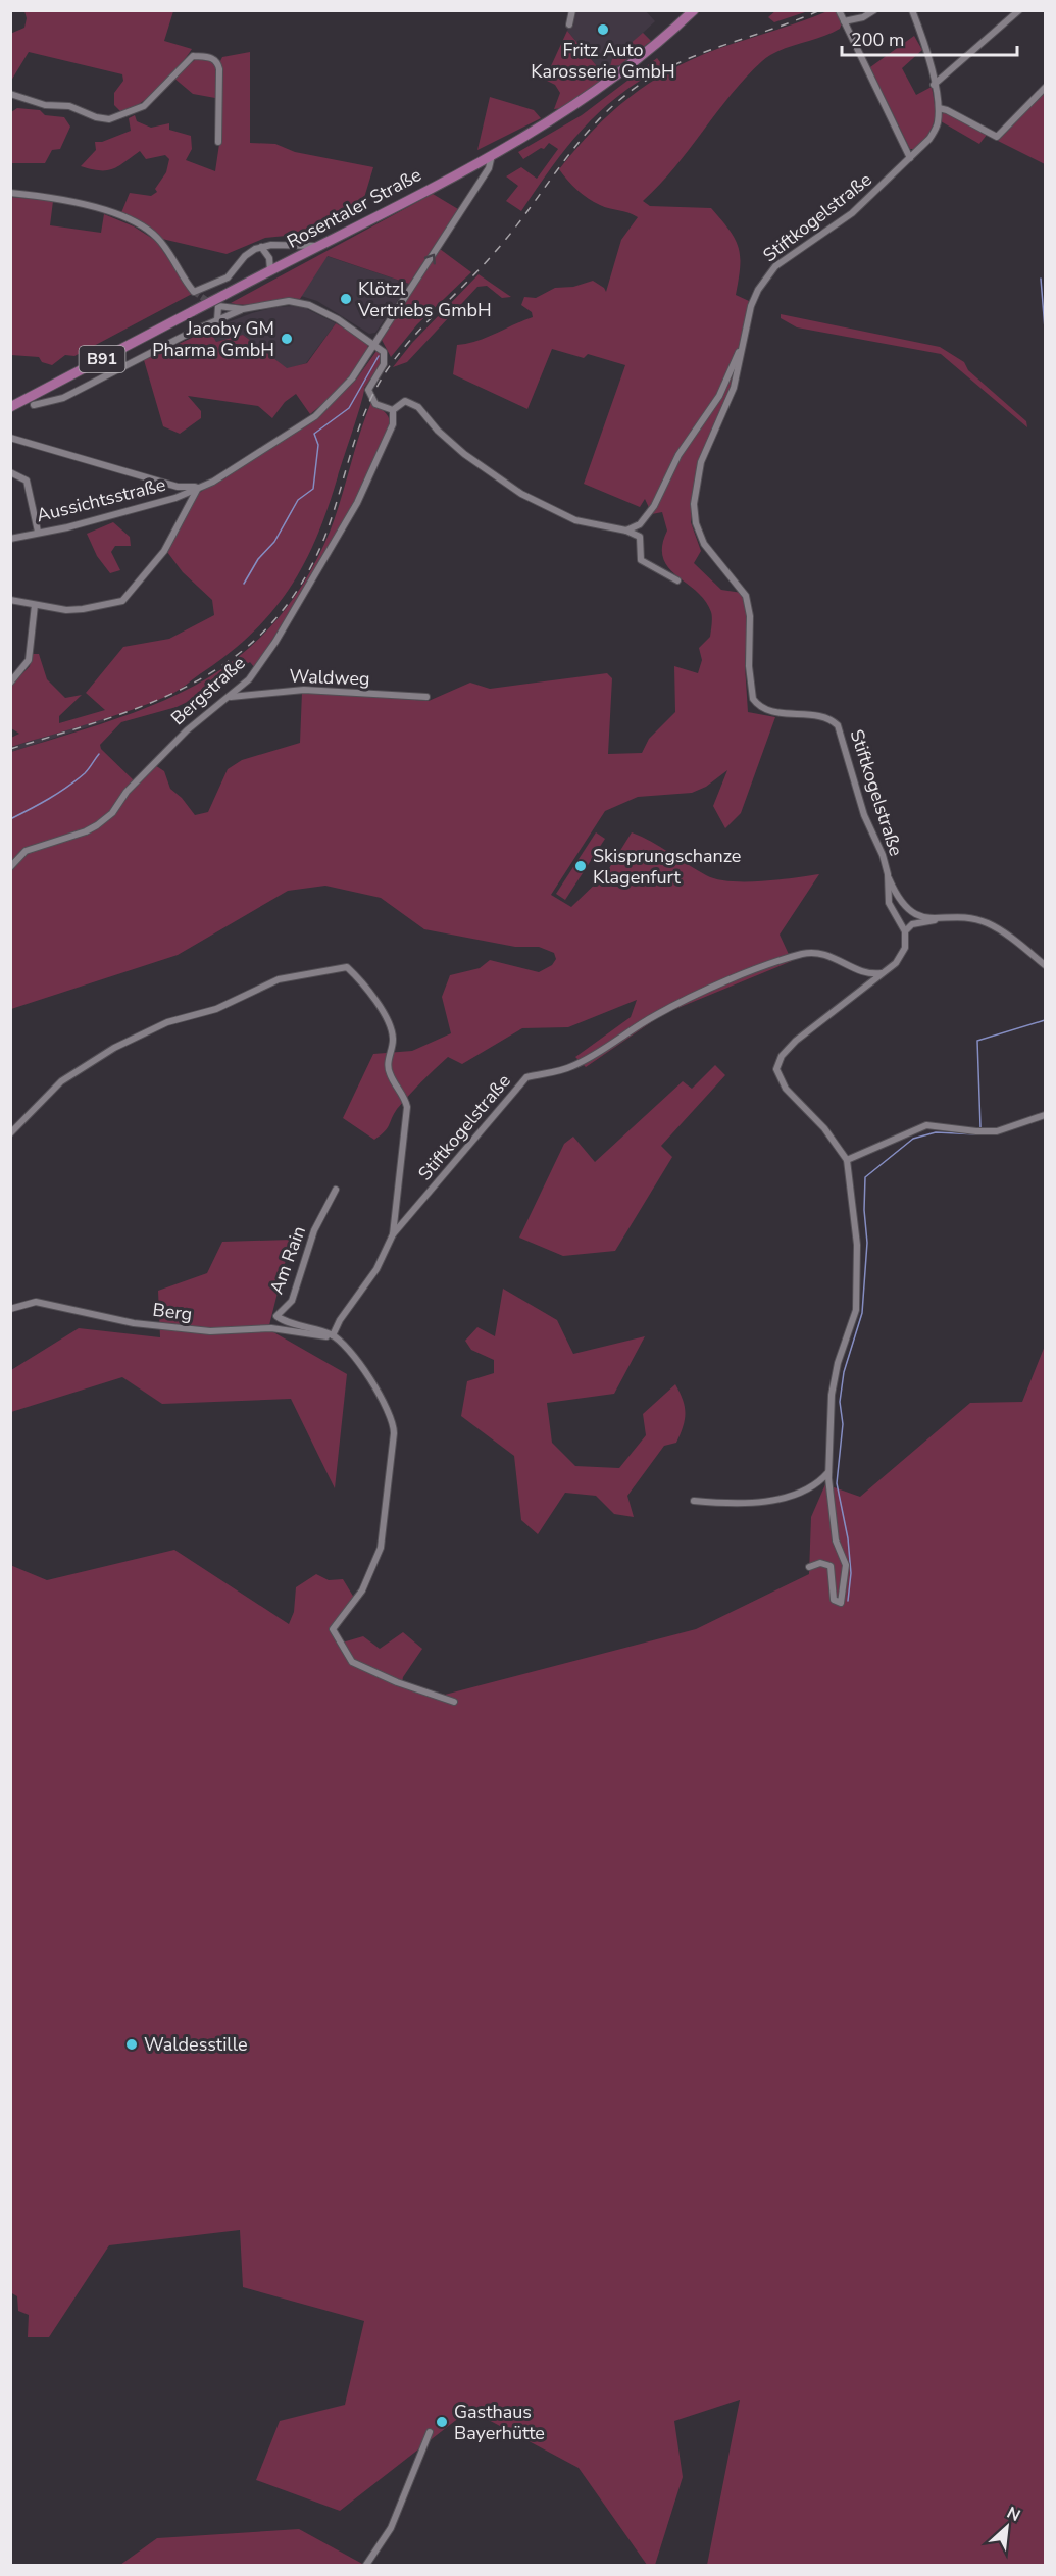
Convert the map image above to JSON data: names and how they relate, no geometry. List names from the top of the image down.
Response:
{
  "streets": {
    "main road": ["Rosentaler Straße", "B91"],
    "street": [
      "Stiftkogelstraße",
      "Aussichtsstraße",
      "Waldweg",
      "Bergstraße",
      "Am Rain",
      "Berg"
    ]
  },
  "crossings": [
    ["Rosentaler Straße", "Aussichtsstraße"],
    ["Stiftkogelstraße", "Am Rain"],
    ["Stiftkogelstraße", "Berg"],
    ["Waldweg", "Bergstraße"],
    ["Am Rain", "Berg"]
  ],
  "places": [
    "Fritz Auto Karosserie GmbH",
    "Klötzl Vertriebs GmbH",
    "Jacoby GM Pharma GmbH",
    "Skisprungschanze Klagenfurt",
    "Waldesstille",
    "Gasthaus Bayerhütte"
  ],
  "scale_bar": "200 m",
  "north": "top right"
}
